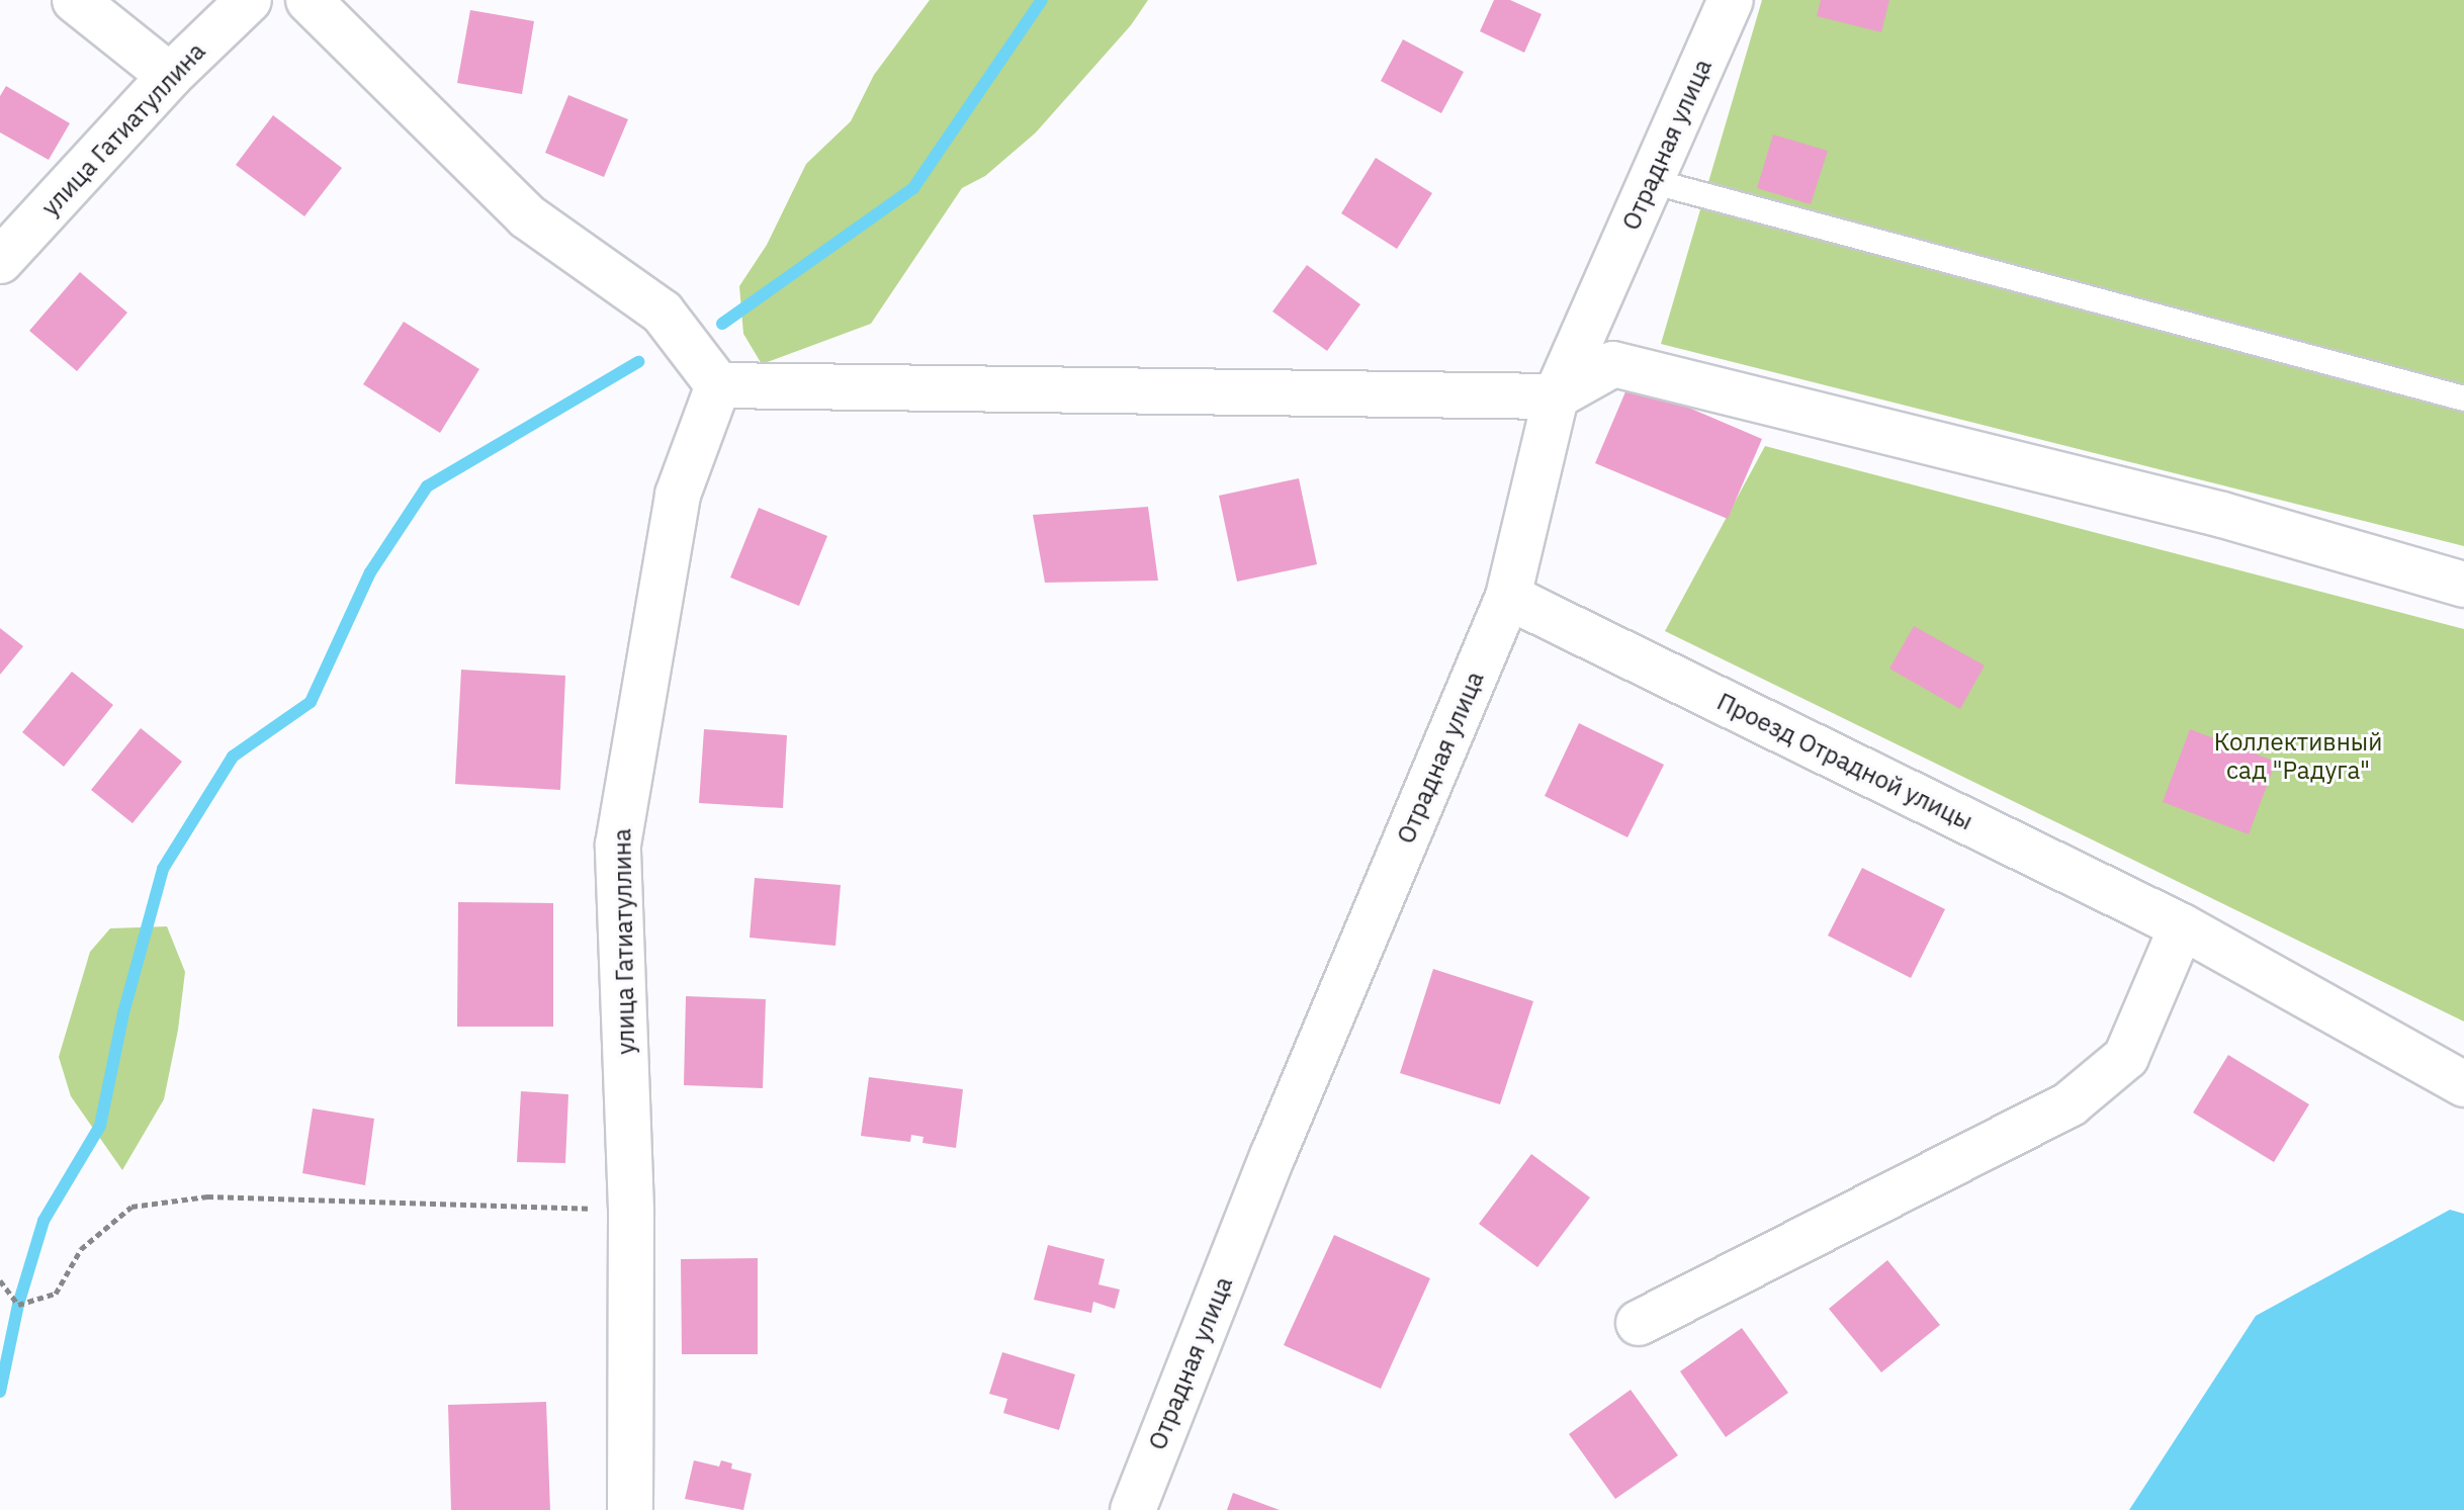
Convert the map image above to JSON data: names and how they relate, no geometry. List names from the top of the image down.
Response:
{
  "streets": {
    "street": ["улица Гатиатуллина", "Отрадная улица", "Проезд Отрадной улицы"]
  },
  "crossings": [
    ["Отрадная улица", "Проезд Отрадной улицы"]
  ],
  "parks": ["Коллективный сад \"Радуга\""]
}
